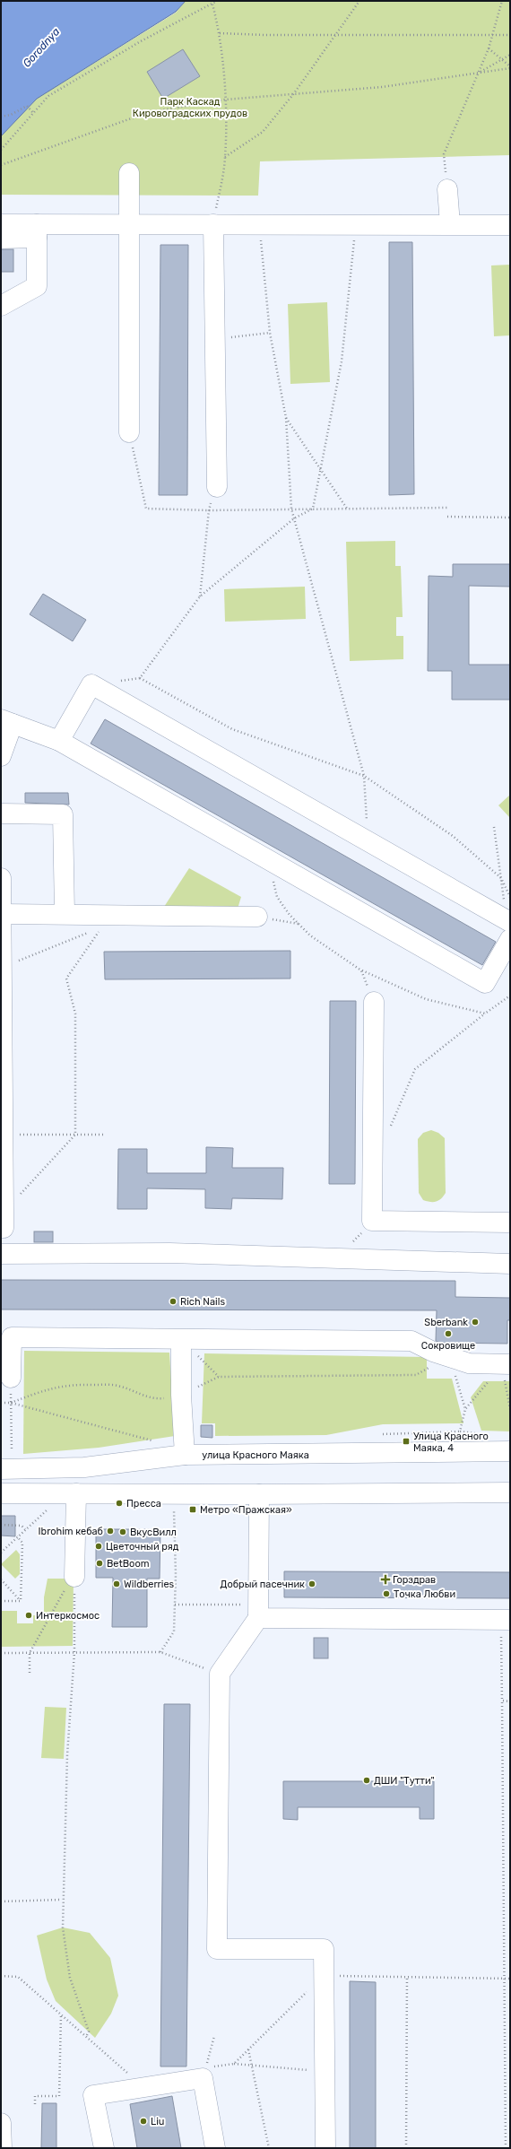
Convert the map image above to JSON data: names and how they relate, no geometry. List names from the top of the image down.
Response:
{
  "streets": {
    "street": ["улица Красного Маяка"]
  },
  "water": ["Gorodnya"],
  "parks": ["Парк Каскад Кировоградских прудов"],
  "places": {
    "other": [
      "Rich Nails",
      "Sberbank",
      "Сокровище",
      "Пресса",
      "Ibrohim кебаб",
      "ВкусВилл",
      "Цветочный ряд",
      "BetBoom",
      "Wildberries",
      "Добрый пасечник",
      "Точка Любви",
      "Интеркосмос",
      "ДШИ \"Тутти\"",
      "Liu"
    ],
    "transit": ["Улица Красного Маяка, 4", "Метро «Пражская»"],
    "health": ["Горздрав"]
  }
}
